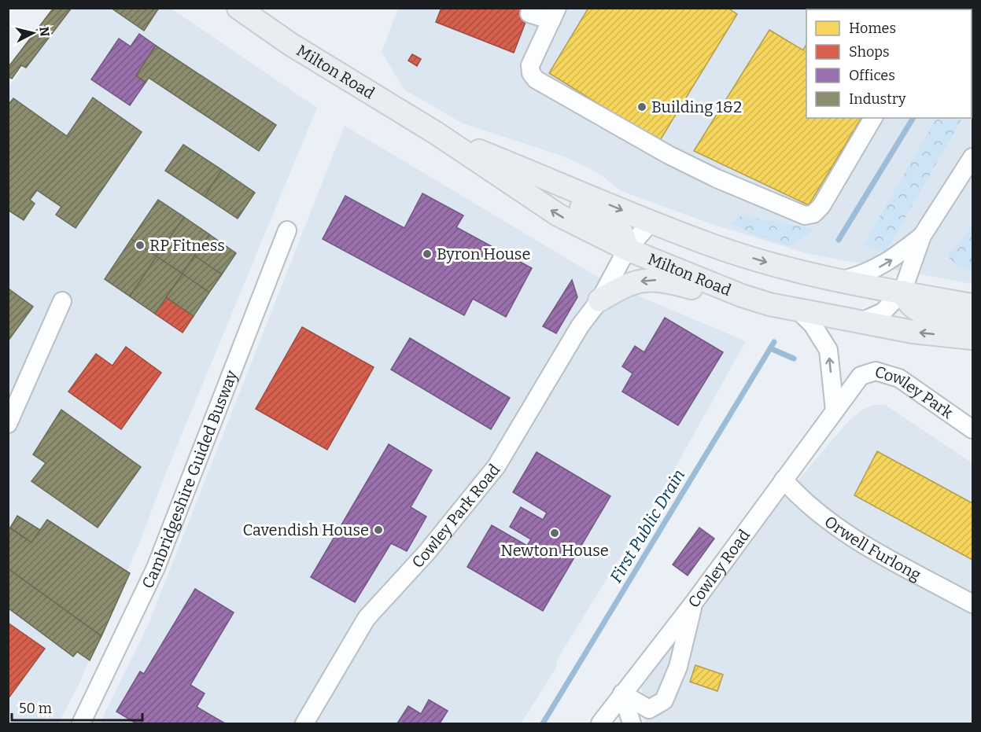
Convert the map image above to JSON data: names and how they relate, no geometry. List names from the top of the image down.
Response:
{
  "streets": {
    "main road": ["Milton Road"],
    "street": [
      "Cowley Park",
      "Cambridgeshire Guided Busway",
      "Cowley Park Road",
      "Orwell Furlong",
      "Cowley Road"
    ]
  },
  "crossings": [
    ["Milton Road", "Cowley Park Road"],
    ["Cowley Park", "Cowley Road"],
    ["Orwell Furlong", "Cowley Road"]
  ],
  "water": ["First Public Drain"],
  "places": [
    "Building 1&2",
    "RP Fitness",
    "Byron House",
    "Cavendish House",
    "Newton House"
  ],
  "legend": [
    "Homes",
    "Shops",
    "Offices",
    "Industry"
  ],
  "scale_bar": "50 m",
  "north": "right"
}
